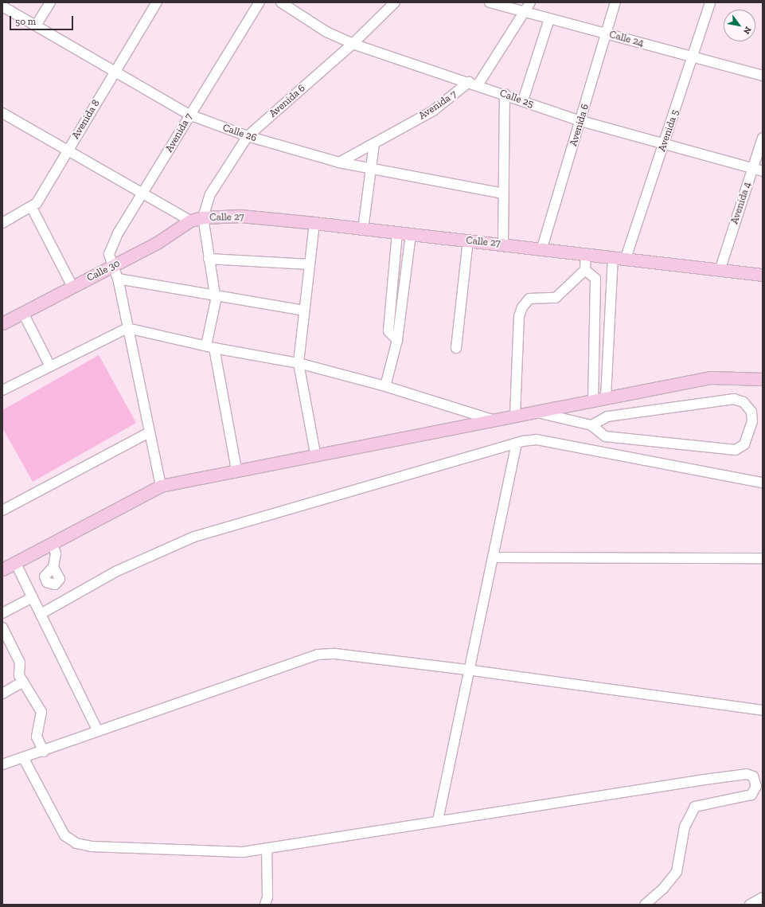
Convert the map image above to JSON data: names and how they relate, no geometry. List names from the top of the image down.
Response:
{
  "streets": {
    "main road": ["Calle 27", "Calle 30"],
    "street": [
      "Calle 24",
      "Calle 25",
      "Avenida 6",
      "Avenida 7",
      "Avenida 8",
      "Avenida 5",
      "Calle 26",
      "Avenida 4"
    ]
  },
  "crossings": [
    ["Calle 24", "Avenida 6"],
    ["Calle 24", "Avenida 5"],
    ["Calle 25", "Avenida 6"],
    ["Calle 25", "Avenida 7"],
    ["Calle 25", "Avenida 5"],
    ["Calle 25", "Avenida 4"],
    ["Avenida 6", "Calle 26"],
    ["Avenida 6", "Calle 27"],
    ["Avenida 6", "Calle 30"],
    ["Avenida 7", "Calle 26"],
    ["Avenida 7", "Calle 30"],
    ["Avenida 8", "Calle 26"],
    ["Avenida 5", "Calle 27"],
    ["Avenida 4", "Calle 27"],
    ["Calle 27", "Calle 30"]
  ],
  "scale_bar": "50 m",
  "north": "bottom right"
}
